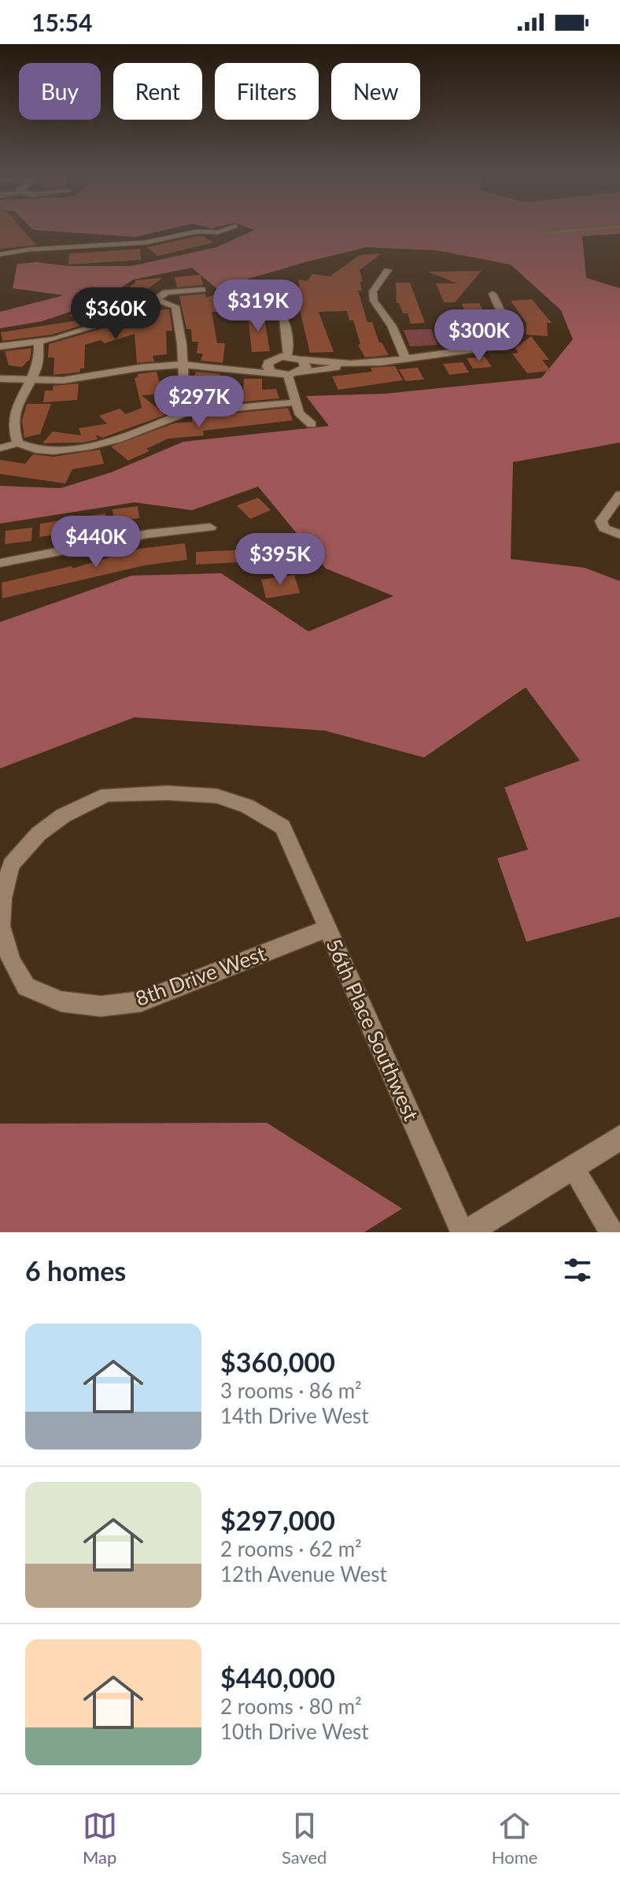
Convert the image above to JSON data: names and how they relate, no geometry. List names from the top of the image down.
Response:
{
  "streets": {
    "street": ["8th Drive West", "56th Place Southwest"]
  },
  "crossings": [
    ["8th Drive West", "56th Place Southwest"]
  ],
  "page": {
    "status": "15:54",
    "chip": [
      "Buy",
      "Rent",
      "Filters",
      "New"
    ],
    "price": [
      "$319K",
      "$360K",
      "$300K",
      "$297K",
      "$440K",
      "$395K"
    ],
    "heading": "6 homes",
    "list": [
      {
        "name": "$360,000",
        "note": "3 rooms · 86 m² · 14th Drive West"
      },
      {
        "name": "$297,000",
        "note": "2 rooms · 62 m² · 12th Avenue West"
      },
      {
        "name": "$440,000",
        "note": "2 rooms · 80 m² · 10th Drive West"
      }
    ],
    "tabs": ["Map", "Saved", "Home"]
  }
}
